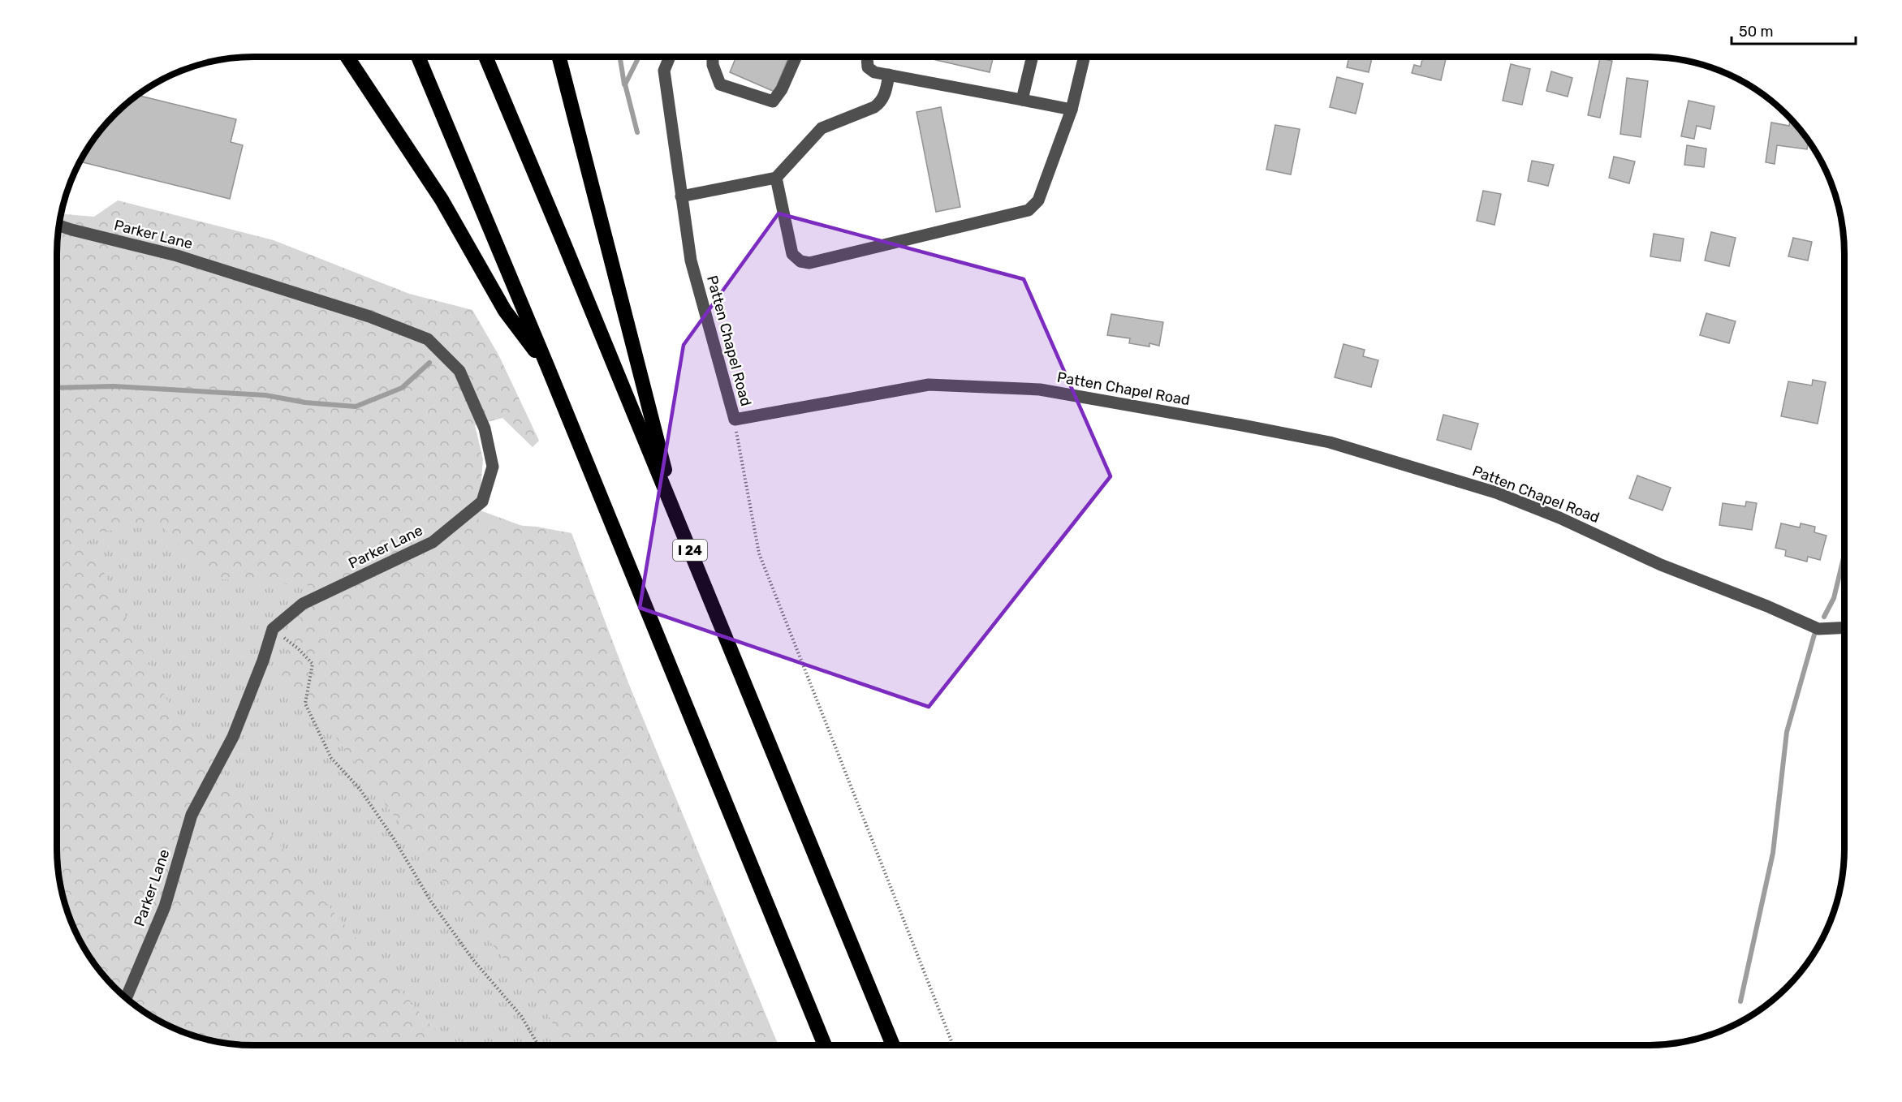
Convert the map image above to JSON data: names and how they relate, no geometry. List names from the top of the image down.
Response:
{
  "streets": {
    "highway": ["I 24"],
    "street": ["Parker Lane", "Patten Chapel Road"]
  },
  "scale_bar": "50 m"
}
